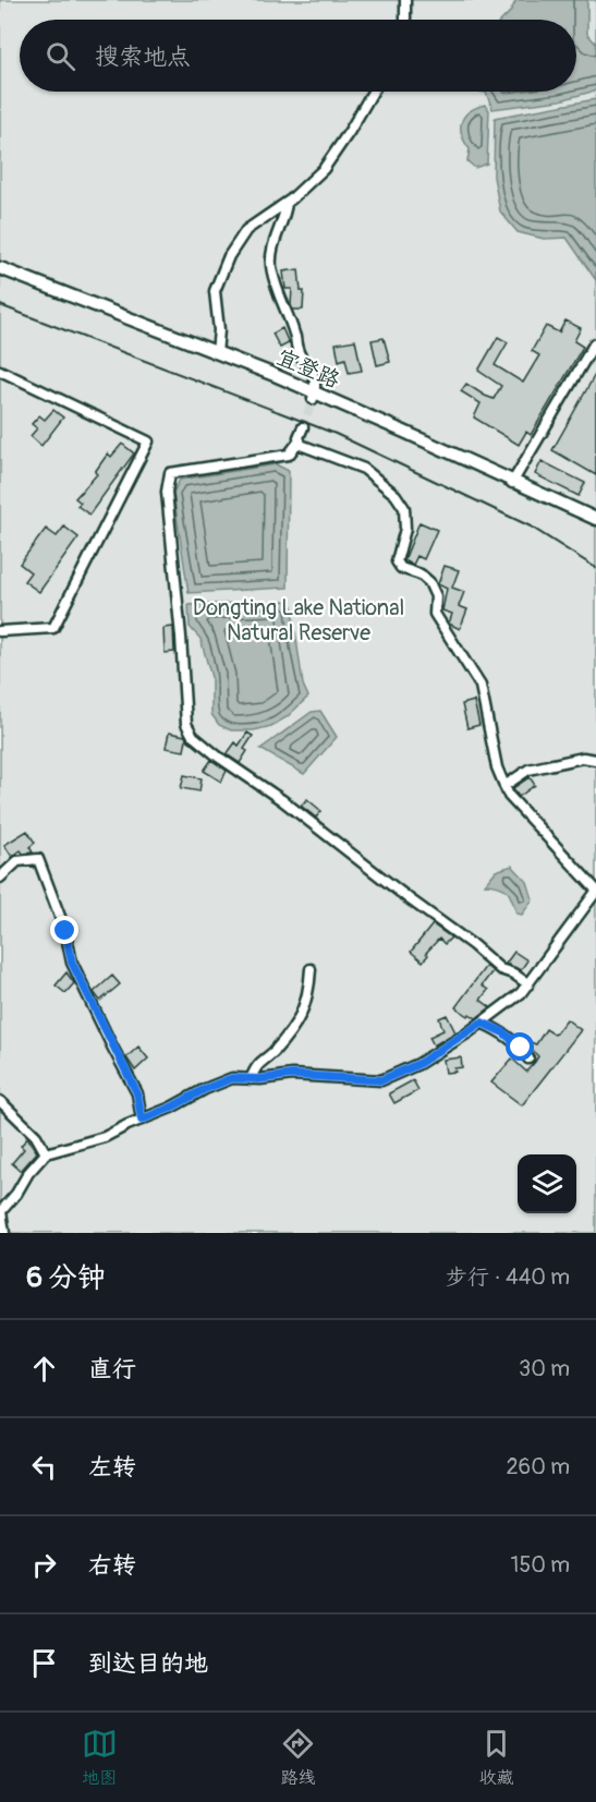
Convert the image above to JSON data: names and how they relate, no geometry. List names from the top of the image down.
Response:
{
  "streets": {
    "street": ["宜登路"]
  },
  "parks": ["Dongting Lake National Natural Reserve"],
  "page": {
    "search": "搜索地点",
    "heading": ["6 分钟", "步行 · 440 m"],
    "list": [
      ["直行", "30 m"],
      ["左转", "260 m"],
      ["右转", "150 m"],
      "到达目的地"
    ],
    "nav": ["地图", "路线", "收藏"]
  }
}
